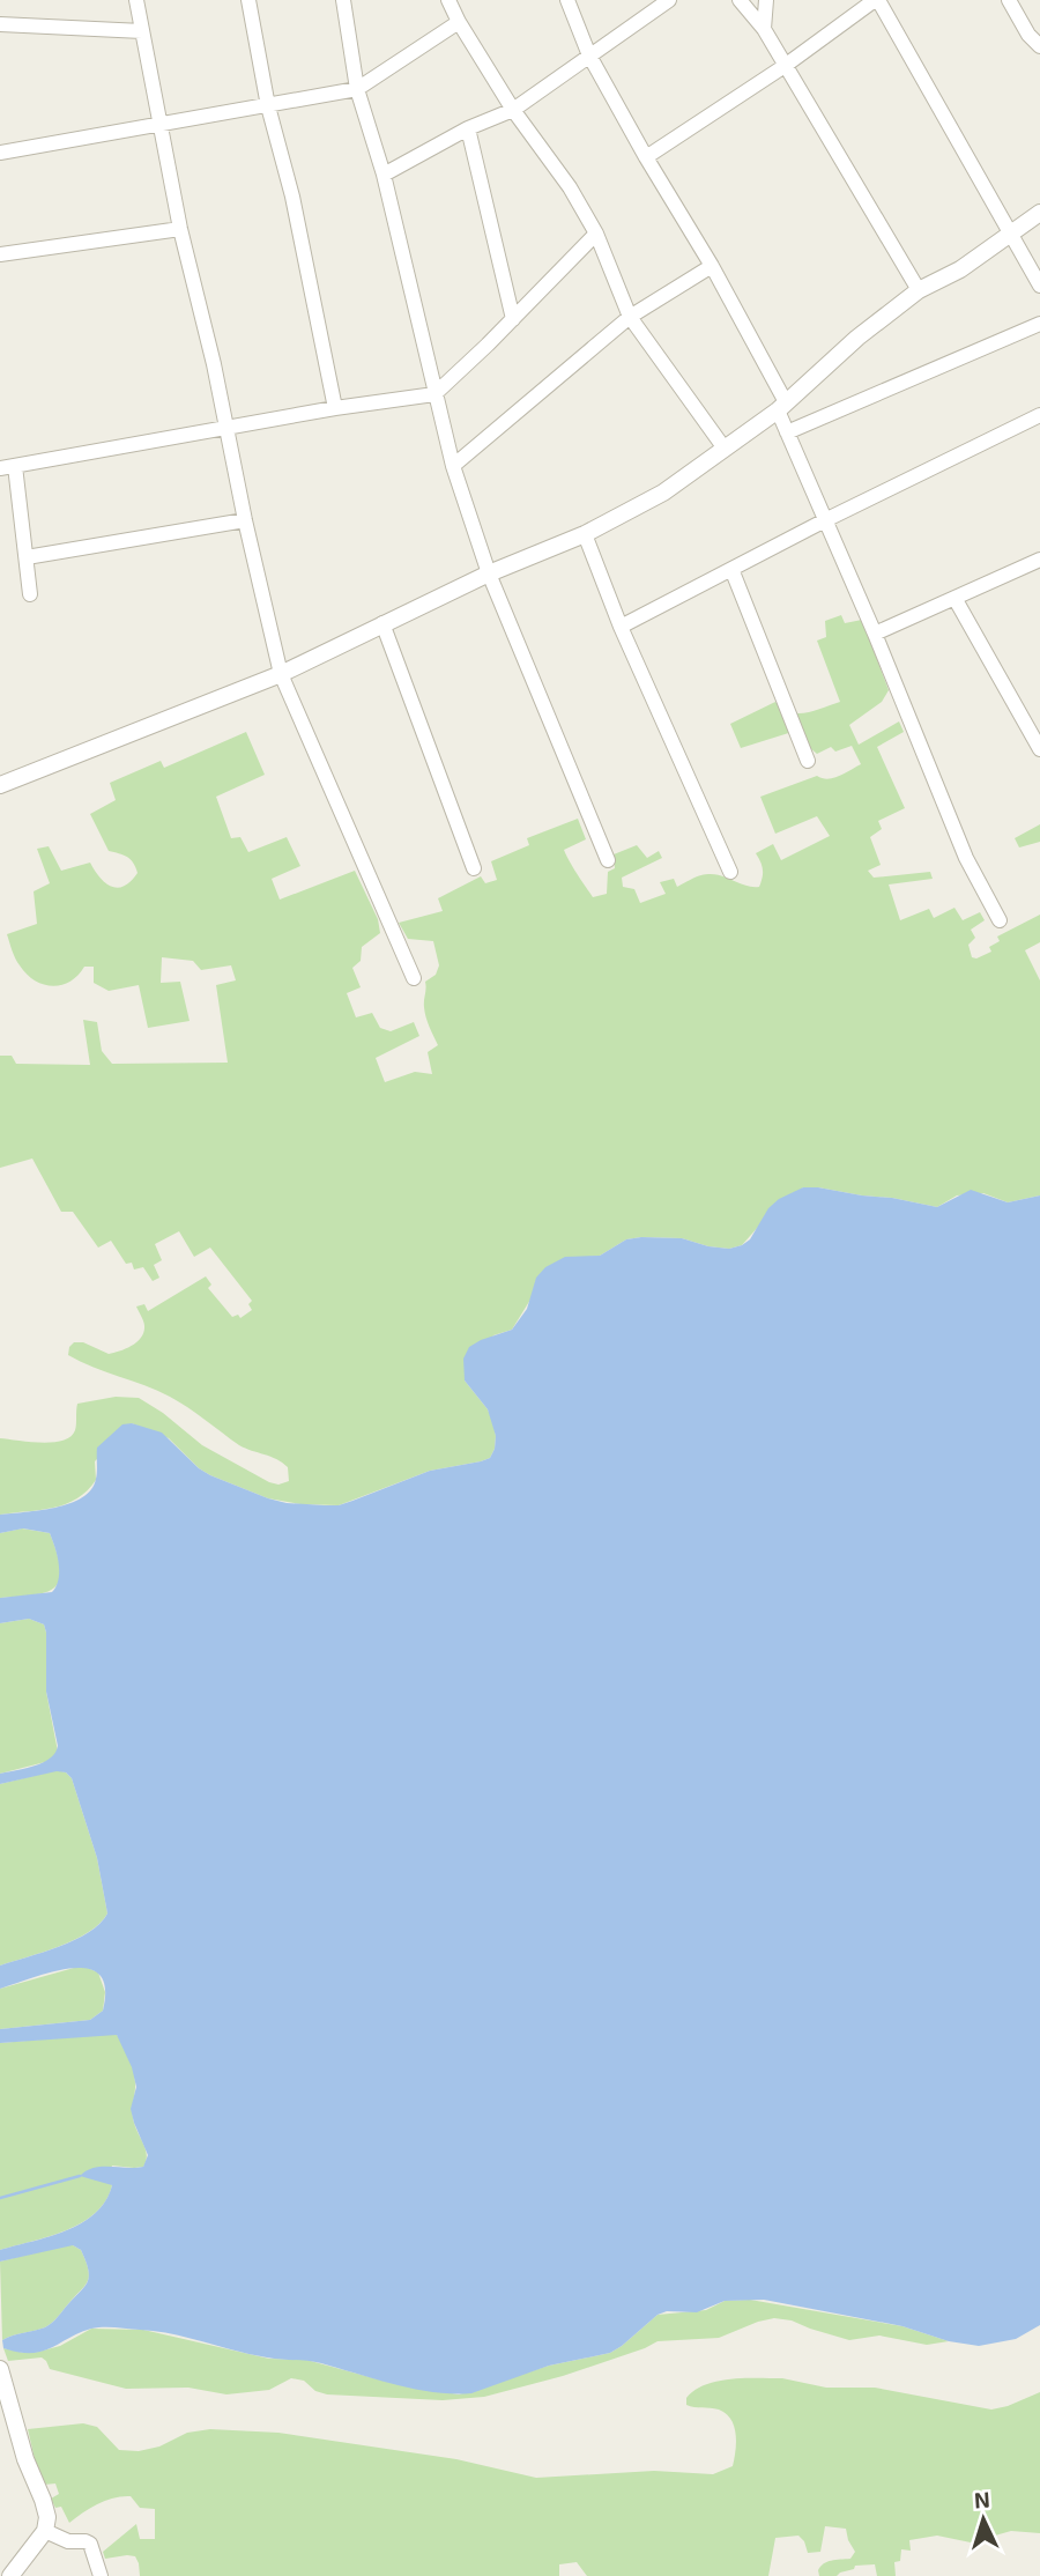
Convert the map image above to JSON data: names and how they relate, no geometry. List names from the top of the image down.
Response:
{
  "north": "top"
}
